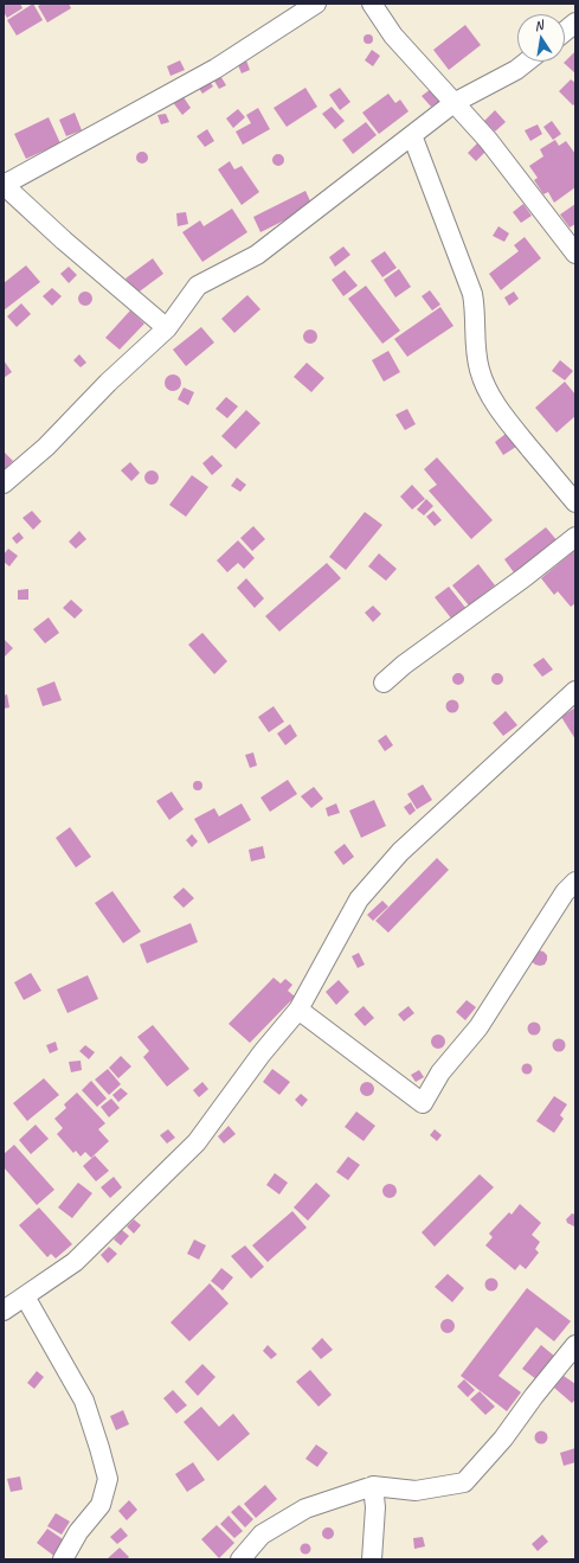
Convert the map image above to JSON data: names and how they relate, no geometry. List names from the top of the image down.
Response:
{
  "north": "top"
}
